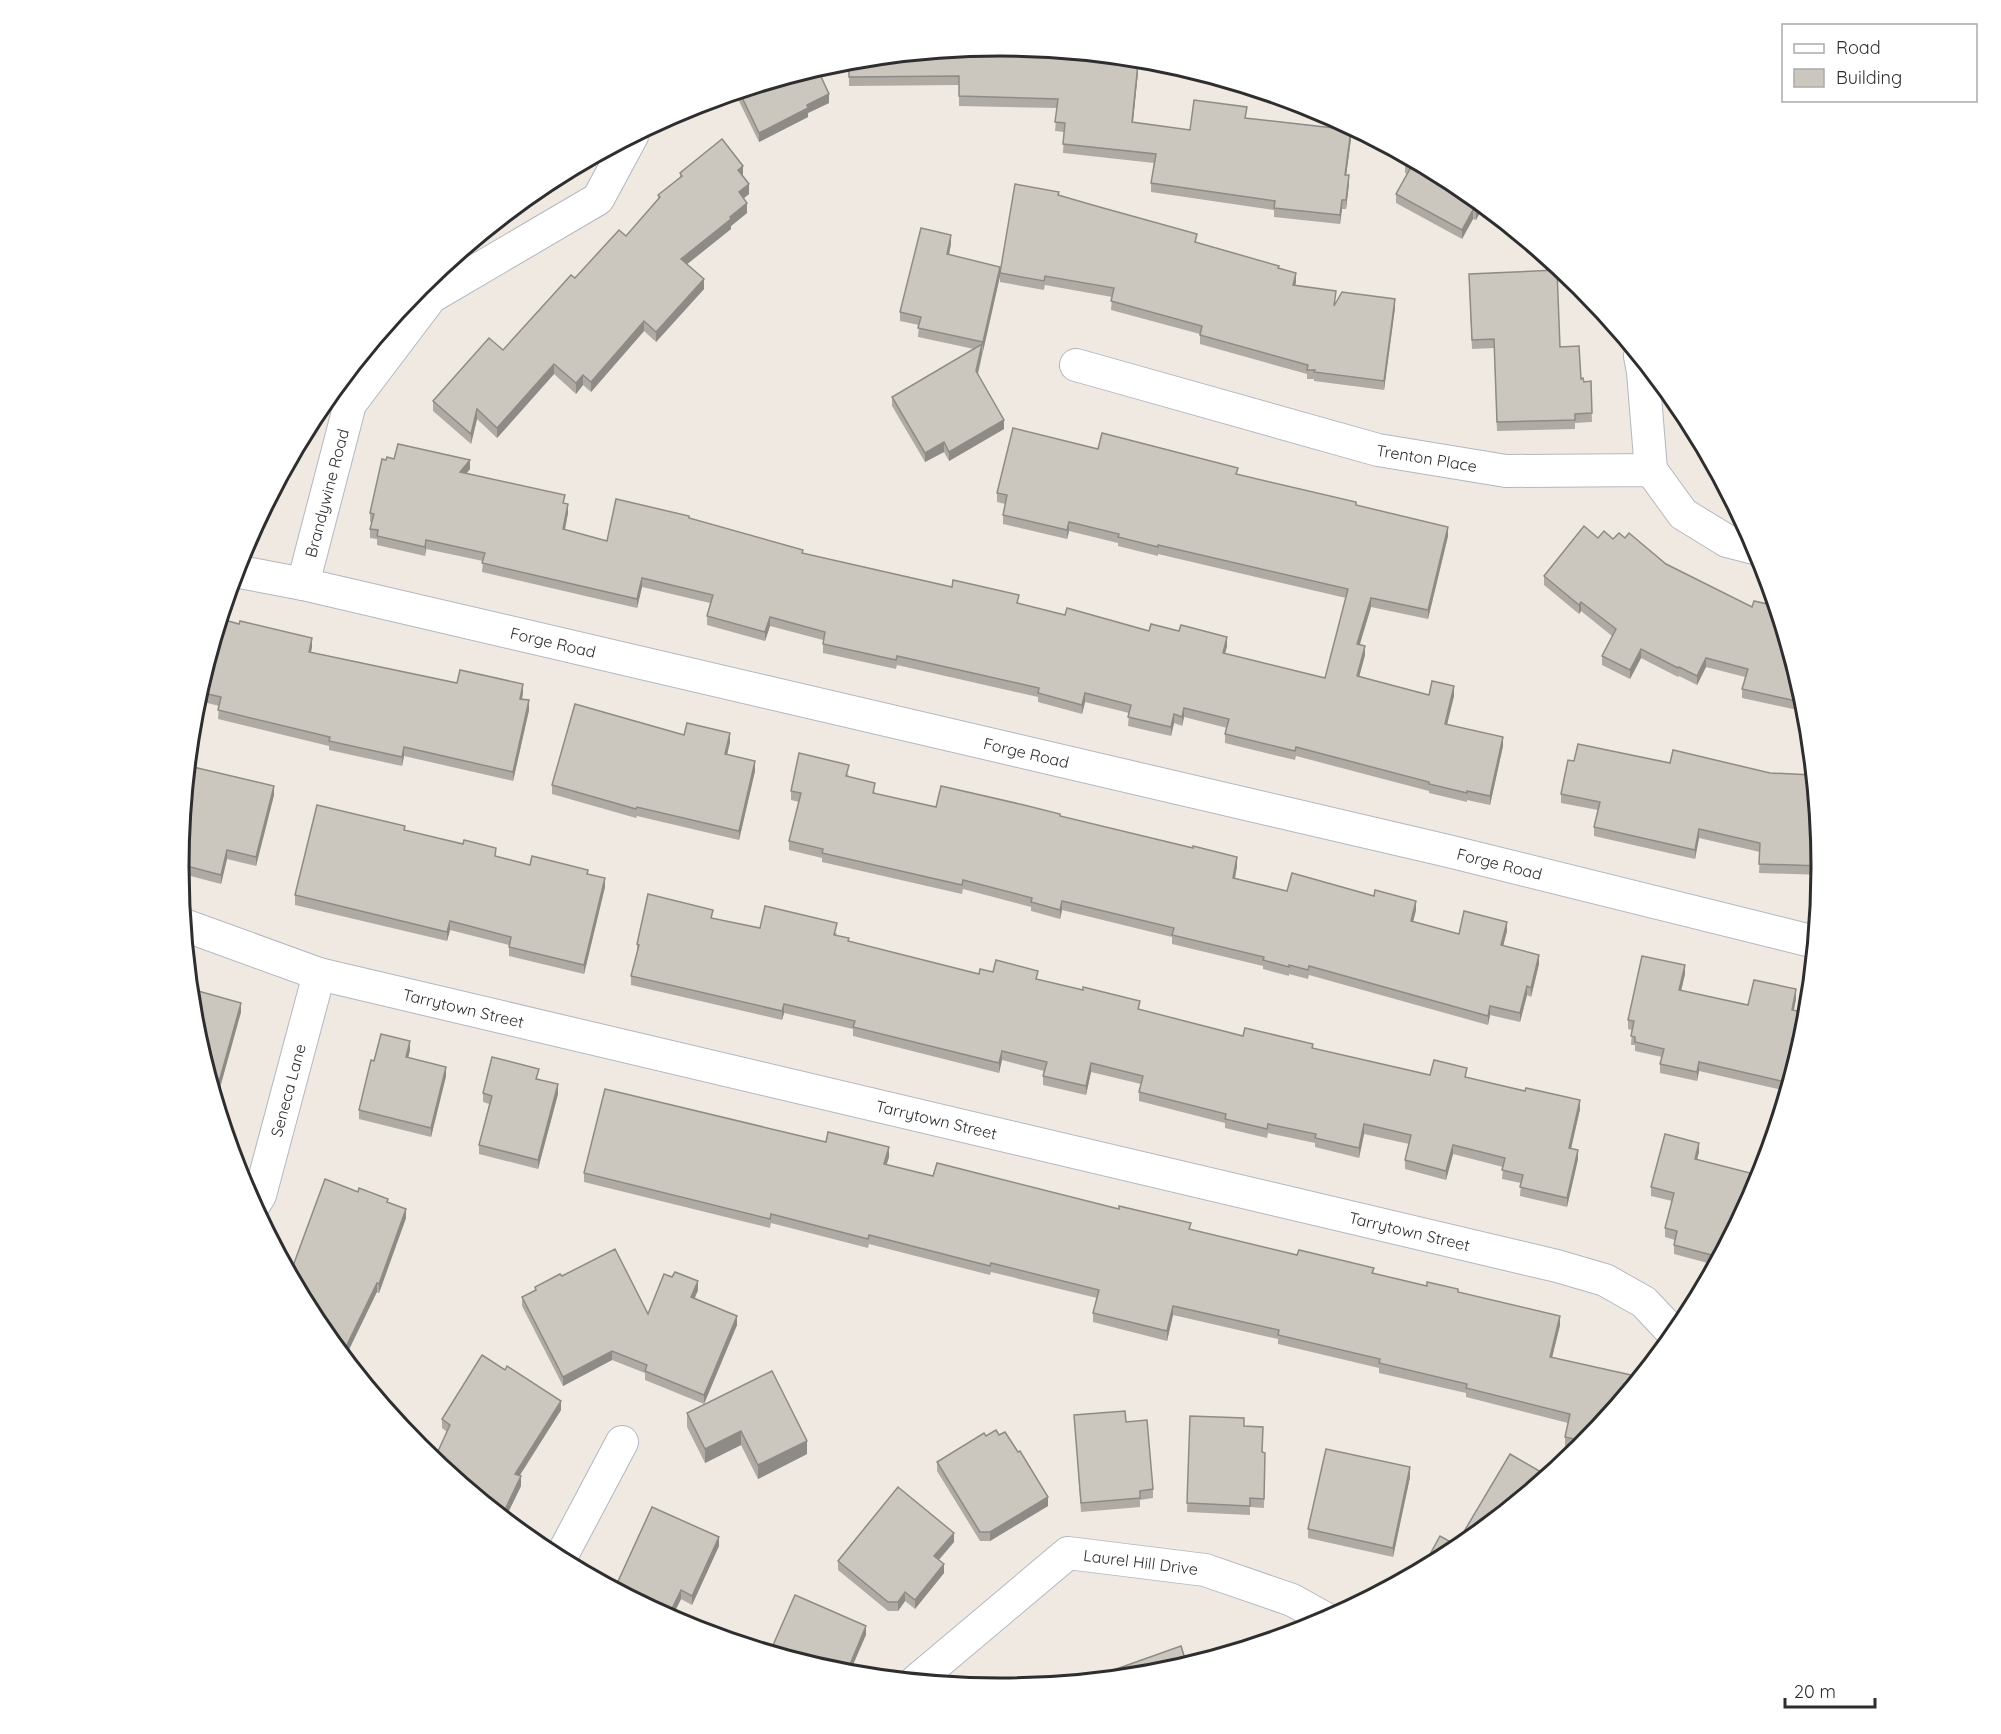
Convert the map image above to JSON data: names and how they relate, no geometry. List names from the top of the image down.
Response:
{
  "streets": {
    "street": [
      "Trenton Place",
      "Brandywine Road",
      "Forge Road",
      "Tarrytown Street",
      "Seneca Lane",
      "Laurel Hill Drive"
    ]
  },
  "crossings": [
    ["Brandywine Road", "Forge Road"],
    ["Tarrytown Street", "Seneca Lane"]
  ],
  "legend": ["Road", "Building"],
  "scale_bar": "20 m"
}
